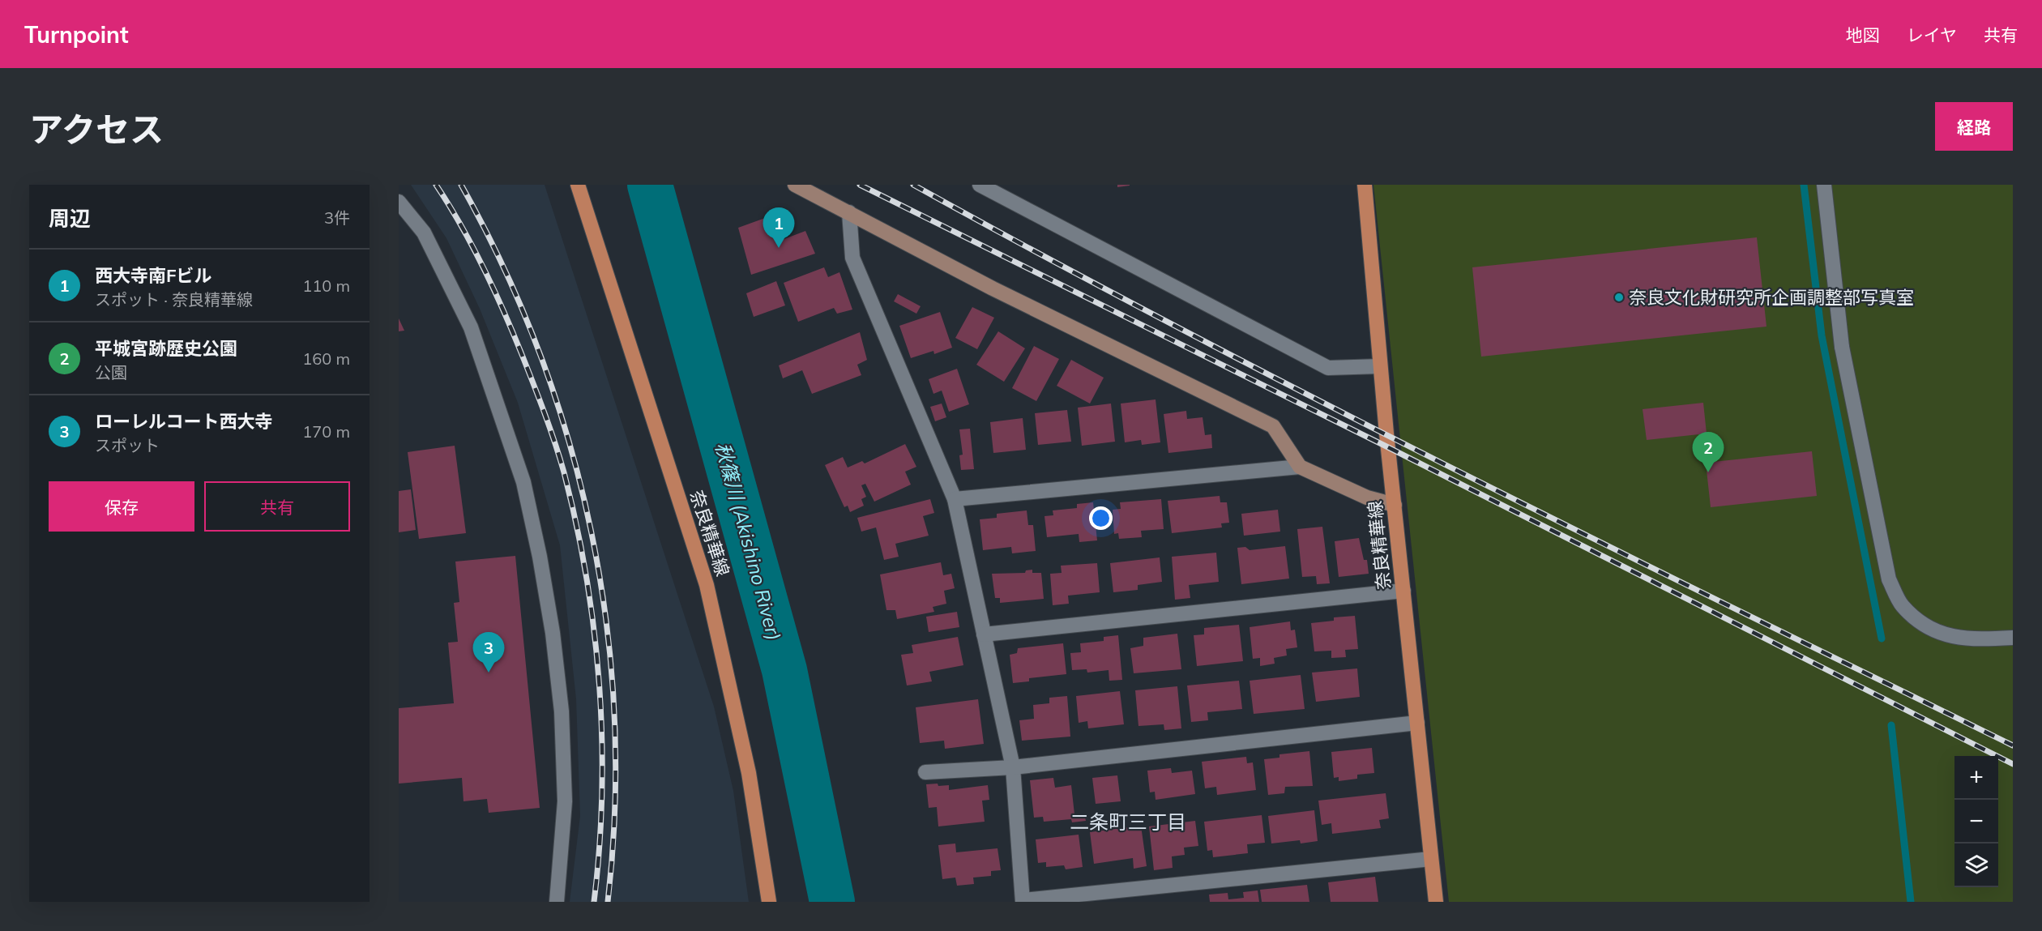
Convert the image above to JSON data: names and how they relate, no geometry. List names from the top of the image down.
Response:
{
  "streets": {
    "main road": ["奈良精華線"]
  },
  "districts": ["二条町三丁目"],
  "water": ["秋篠川 (Akishino River)"],
  "places": ["奈良文化財研究所企画調整部写真室"],
  "page": {
    "header": "Turnpoint",
    "nav": ["地図", "レイヤ", "共有"],
    "title": "アクセス",
    "buttons": [
      "経路",
      ["保存", "共有"]
    ],
    "heading": ["周辺", "3件"],
    "pins": ["1", "2", "3"],
    "list": [
      {
        "mark": "1",
        "name": "西大寺南Fビル",
        "note": "スポット · 奈良精華線",
        "value": "110 m"
      },
      {
        "mark": "2",
        "name": "平城宮跡歴史公園",
        "note": "公園",
        "value": "160 m"
      },
      {
        "mark": "3",
        "name": "ローレルコート西大寺",
        "note": "スポット",
        "value": "170 m"
      }
    ],
    "map_buttons": ["+", "−"]
  }
}
